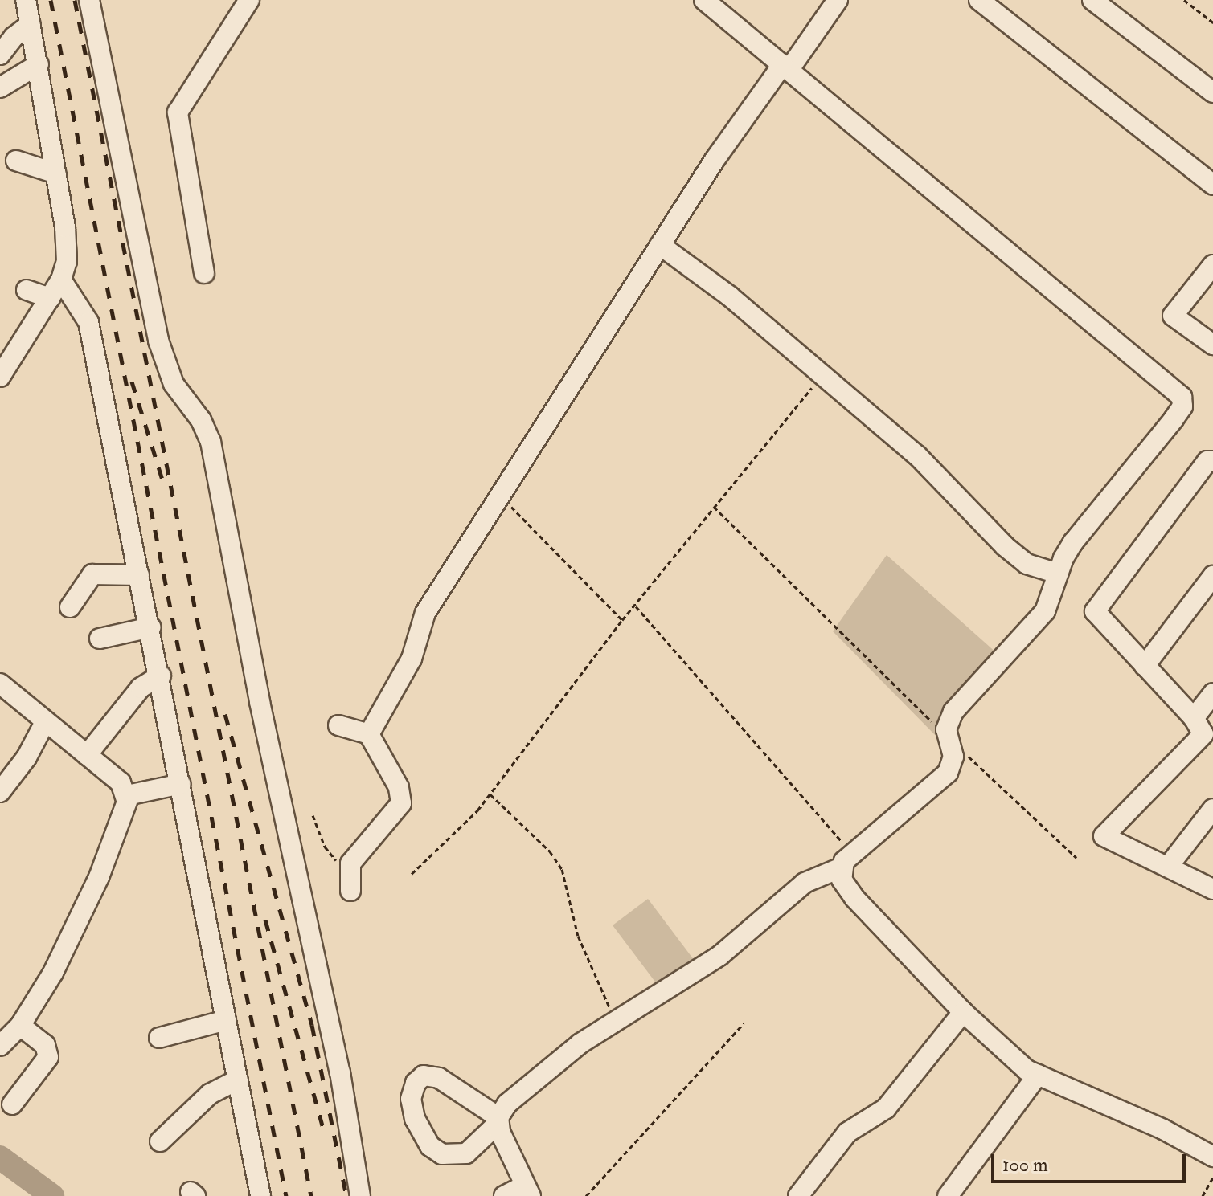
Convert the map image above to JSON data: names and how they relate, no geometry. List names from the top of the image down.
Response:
{
  "scale_bar": "100 m"
}
